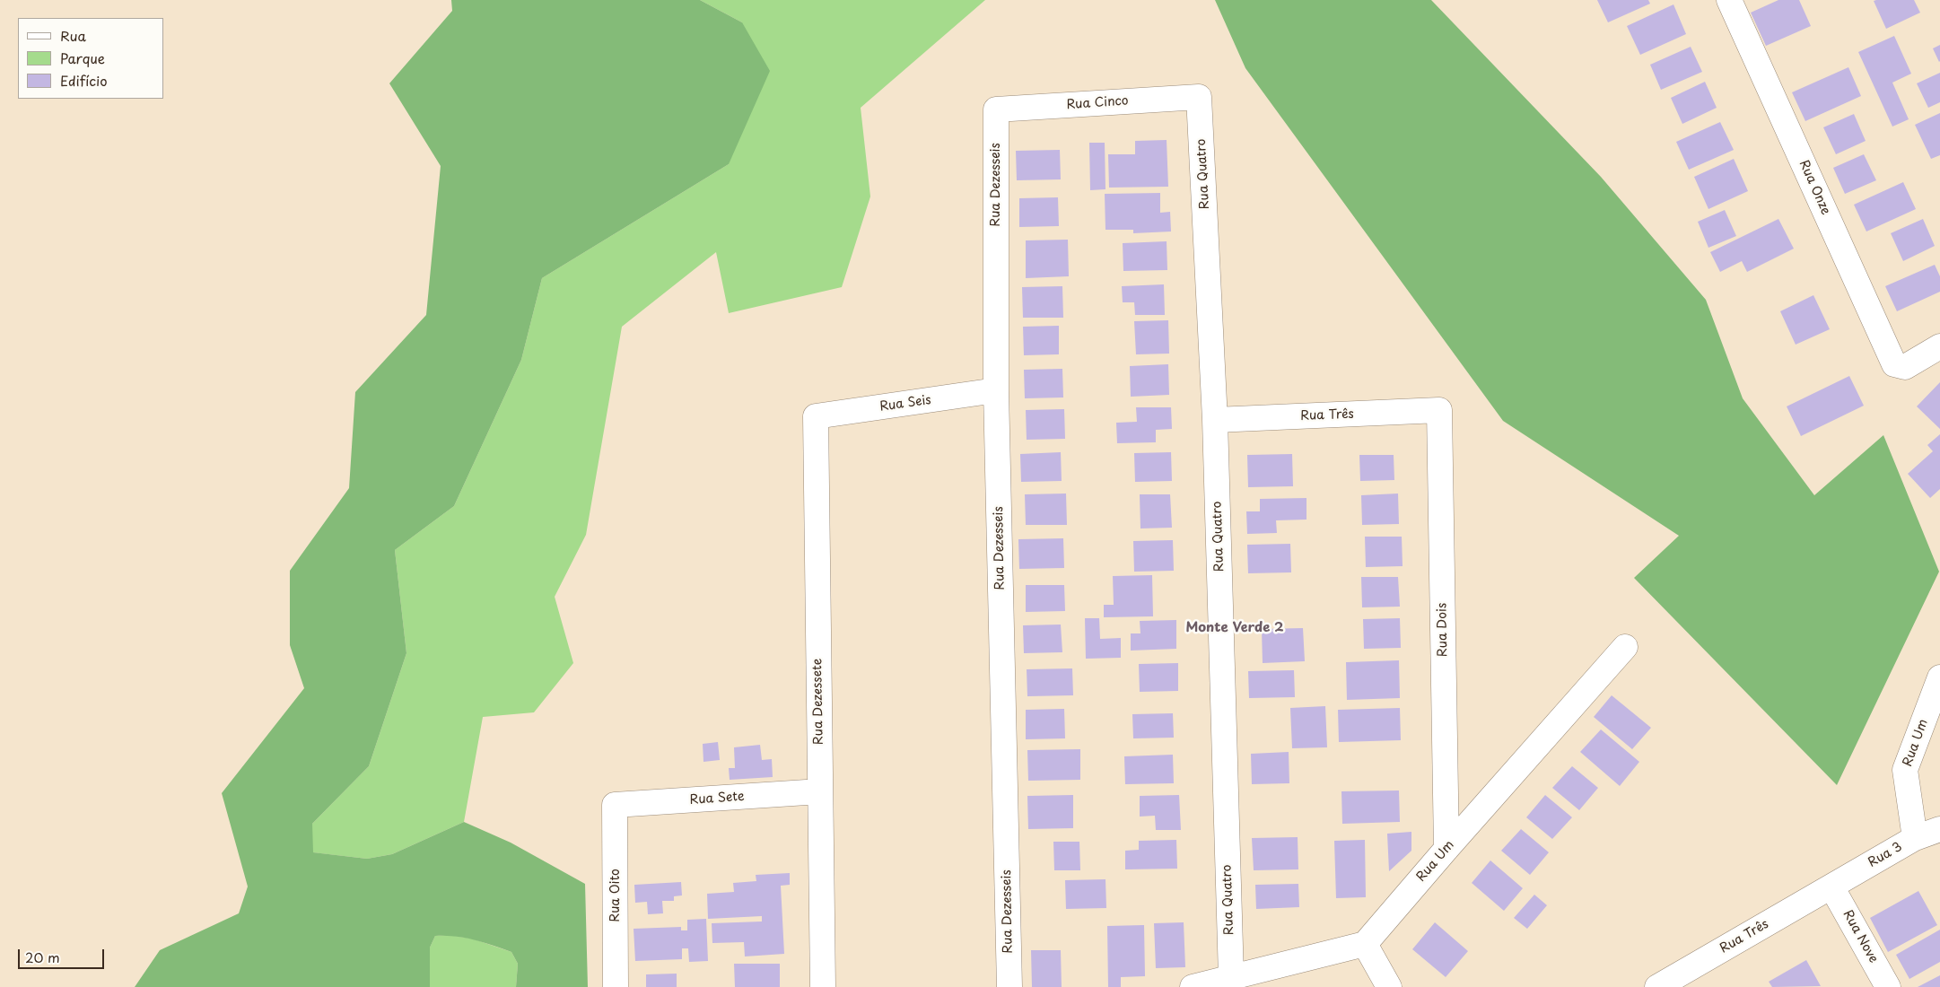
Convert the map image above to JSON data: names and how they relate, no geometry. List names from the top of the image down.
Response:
{
  "streets": {
    "street": [
      "Rua Cinco",
      "Rua Quatro",
      "Rua Dezesseis",
      "Rua Onze",
      "Rua Seis",
      "Rua Três",
      "Rua Dois",
      "Rua Dezessete",
      "Rua Um",
      "Rua Sete",
      "Rua 3",
      "Rua Oito",
      "Rua Nove"
    ]
  },
  "crossings": [
    ["Rua Cinco", "Rua Quatro"],
    ["Rua Cinco", "Rua Dezesseis"],
    ["Rua Quatro", "Rua Três"],
    ["Rua Dezesseis", "Rua Seis"],
    ["Rua Seis", "Rua Dezessete"],
    ["Rua Três", "Rua Dois"],
    ["Rua Três", "Rua 3"],
    ["Rua Três", "Rua Nove"],
    ["Rua Dois", "Rua Um"],
    ["Rua Dezessete", "Rua Sete"],
    ["Rua Um", "Rua 3"],
    ["Rua Sete", "Rua Oito"],
    ["Rua 3", "Rua Nove"]
  ],
  "districts": ["Monte Verde 2"],
  "legend": ["Rua", "Parque", "Edifício"],
  "scale_bar": "20 m"
}
